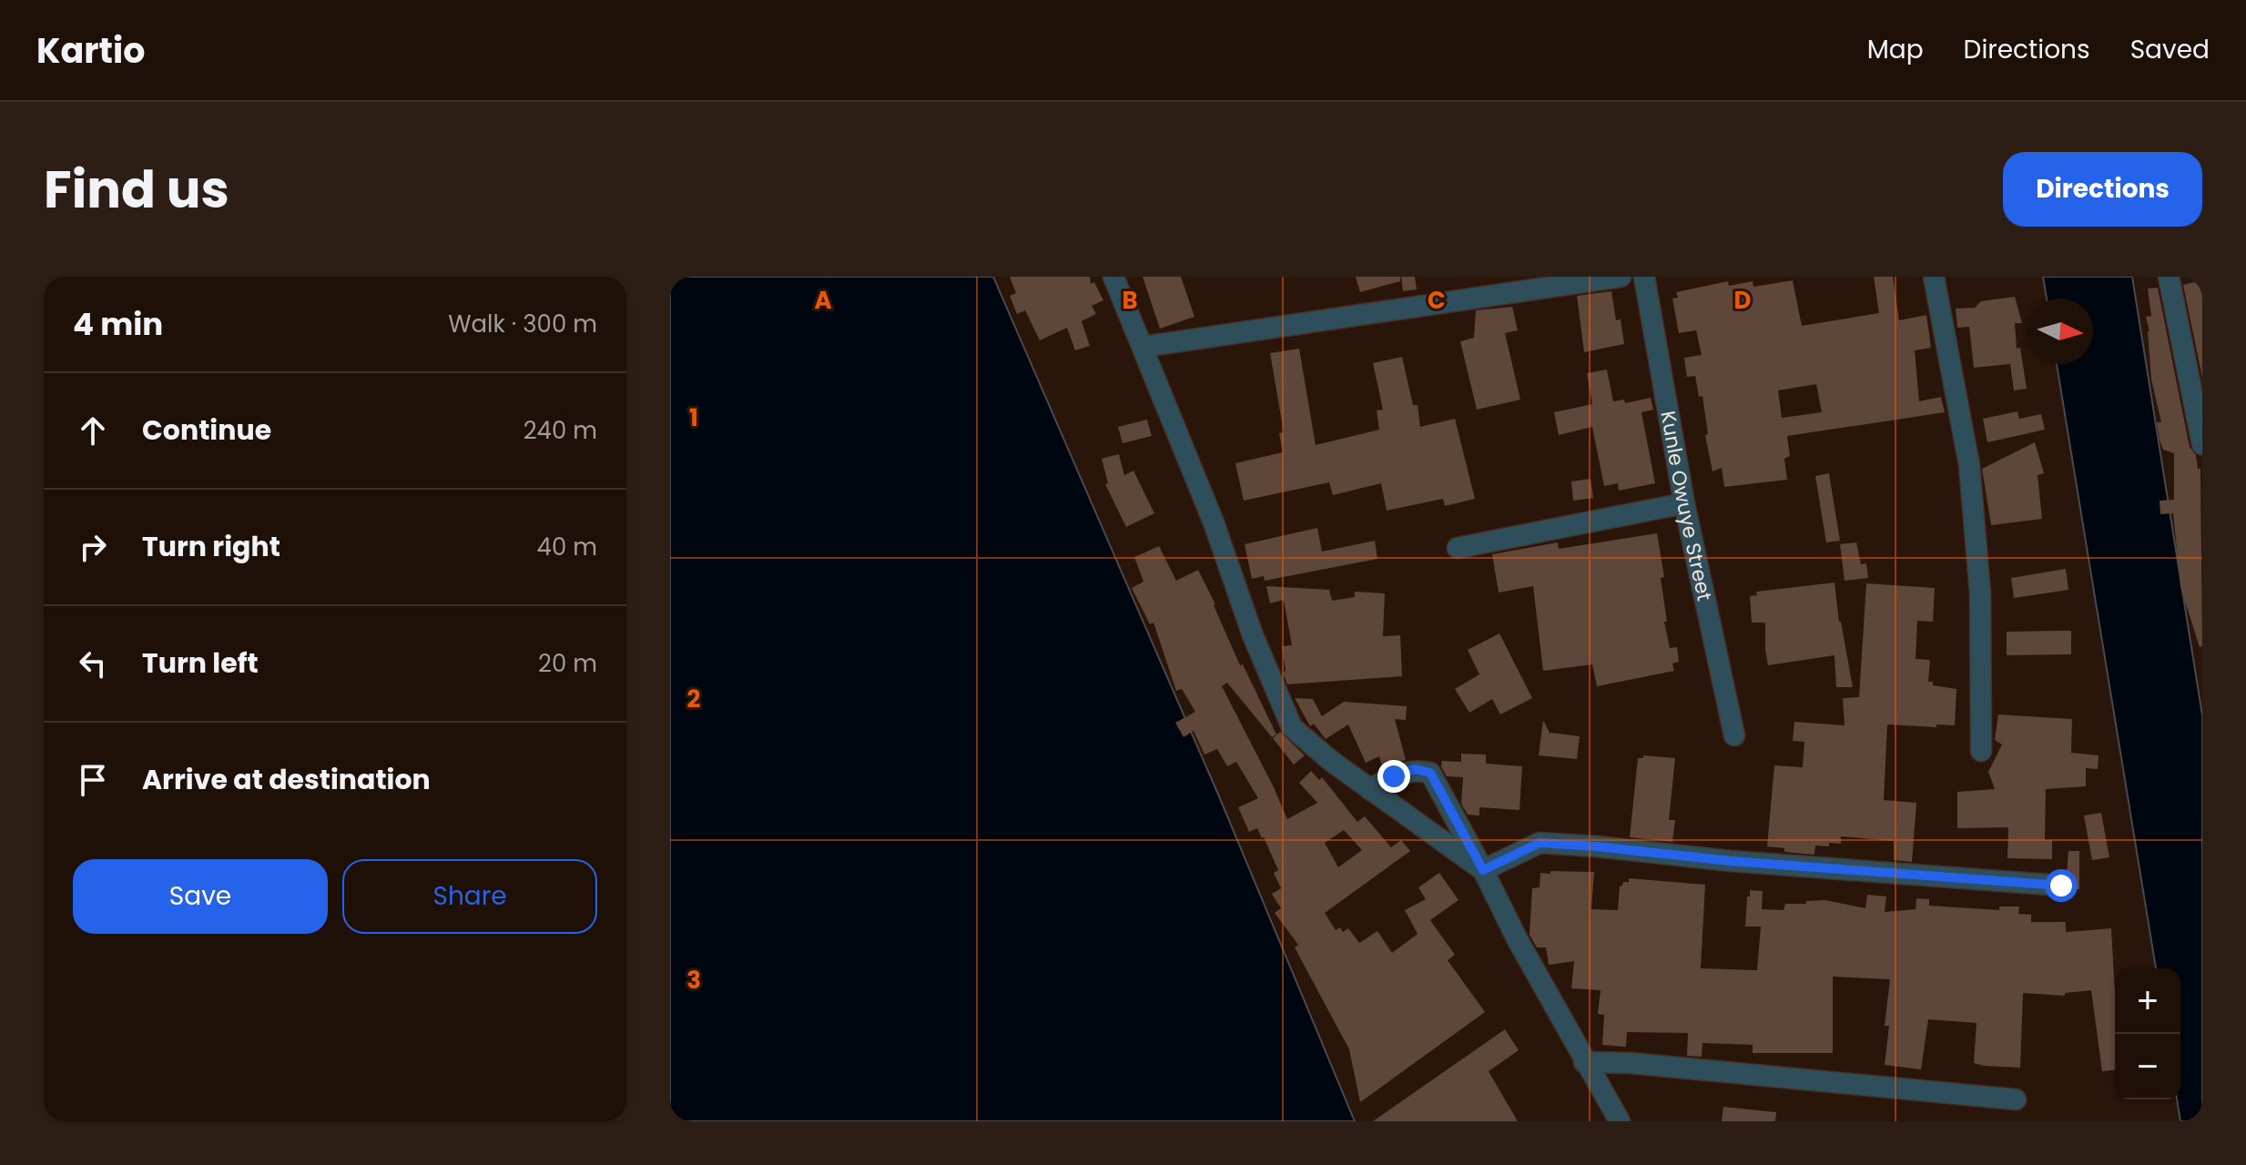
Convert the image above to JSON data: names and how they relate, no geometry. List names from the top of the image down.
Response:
{
  "streets": {
    "street": ["Kunle Owuye Street"]
  },
  "north": "right",
  "page": {
    "header": "Kartio",
    "nav": ["Map", "Directions", "Saved"],
    "title": "Find us",
    "buttons": [
      "Directions",
      ["Save", "Share"]
    ],
    "heading": ["4 min", "Walk · 300 m"],
    "list": [
      ["Continue", "240 m"],
      ["Turn right", "40 m"],
      ["Turn left", "20 m"],
      "Arrive at destination"
    ],
    "map_buttons": ["+", "−"]
  },
  "grid": {
    "columns": [
      "A",
      "B",
      "C",
      "D"
    ],
    "rows": ["1", "2", "3"]
  }
}
